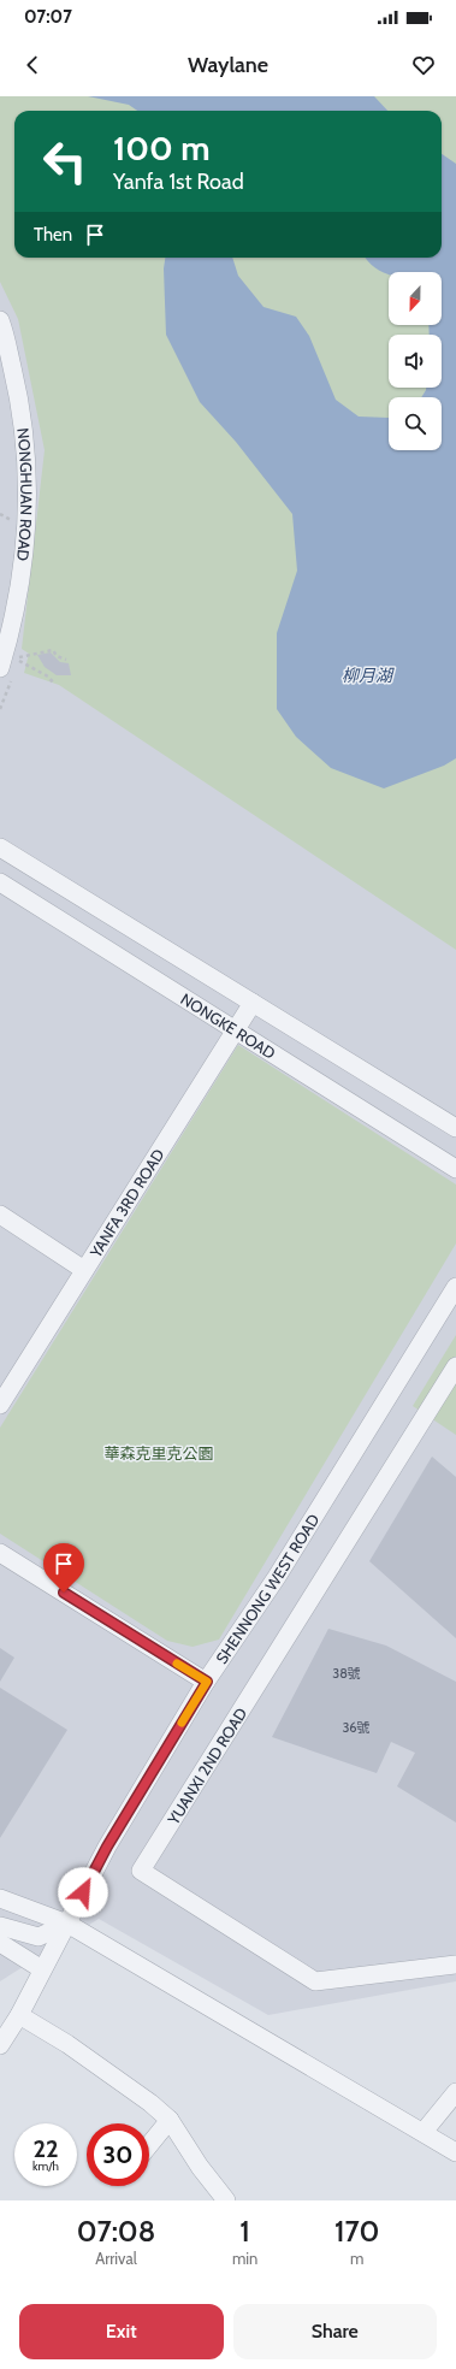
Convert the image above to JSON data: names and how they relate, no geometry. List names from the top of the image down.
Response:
{
  "streets": {
    "street": [
      "NONGHUAN ROAD",
      "NONGKE ROAD",
      "YANFA 3RD ROAD",
      "SHENNONG WEST ROAD",
      "YUANXI 2ND ROAD"
    ]
  },
  "crossings": [
    ["NONGKE ROAD", "YANFA 3RD ROAD"]
  ],
  "water": ["柳月湖"],
  "parks": ["華森克里克公園"],
  "house_numbers": ["38號", "36號"],
  "north": "bottom",
  "page": {
    "status": "07:07",
    "header": "Waylane",
    "turn": ["100 m", "Yanfa 1st Road"],
    "then": "Then",
    "speed": "22 km/h",
    "limit": "30",
    "eta": [
      "07:08",
      "Arrival",
      "1",
      "min",
      "170",
      "m"
    ],
    "buttons": ["Exit", "Share"]
  }
}
